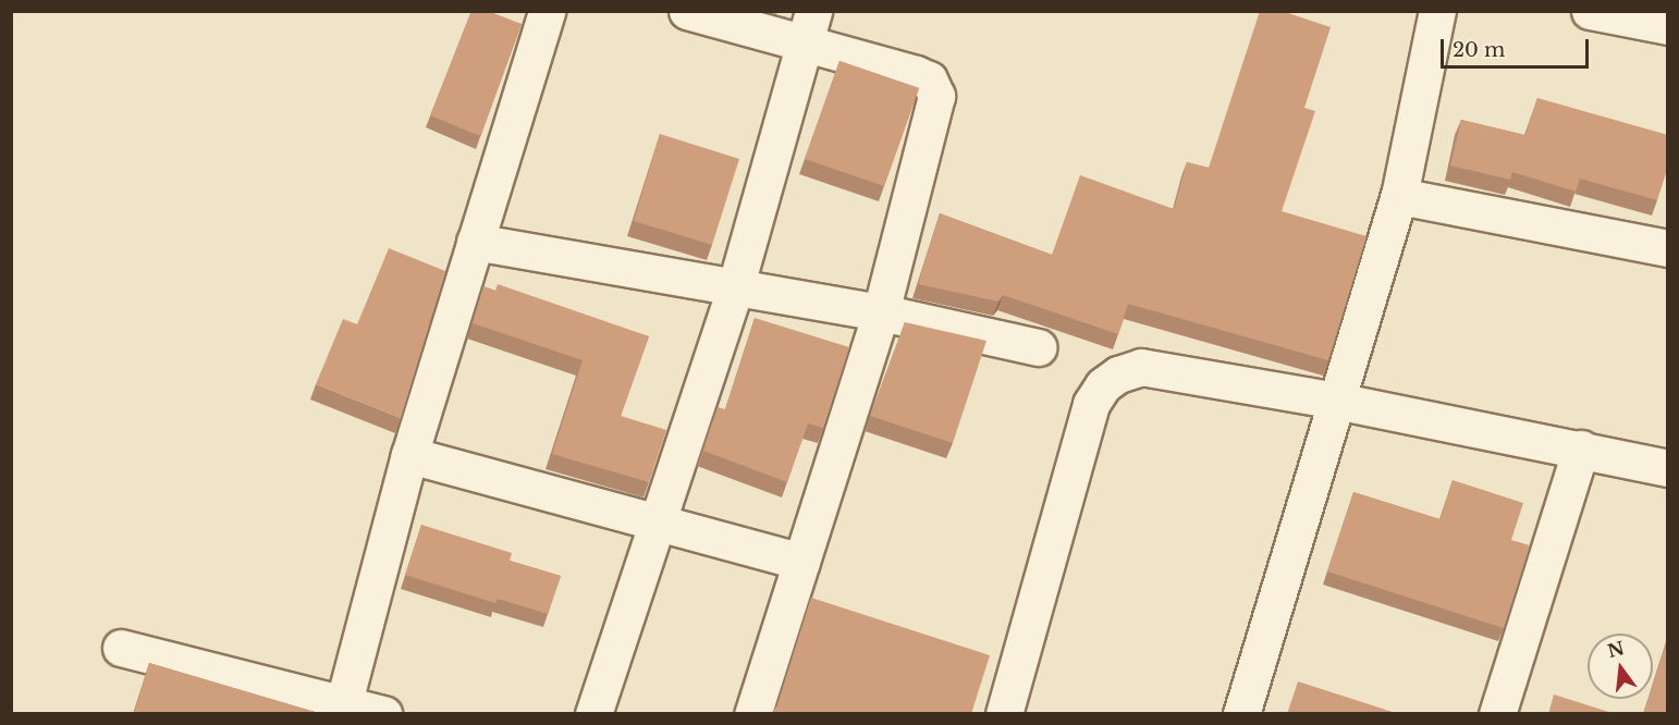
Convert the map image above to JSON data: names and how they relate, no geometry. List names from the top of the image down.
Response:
{
  "scale_bar": "20 m",
  "north": "top"
}
